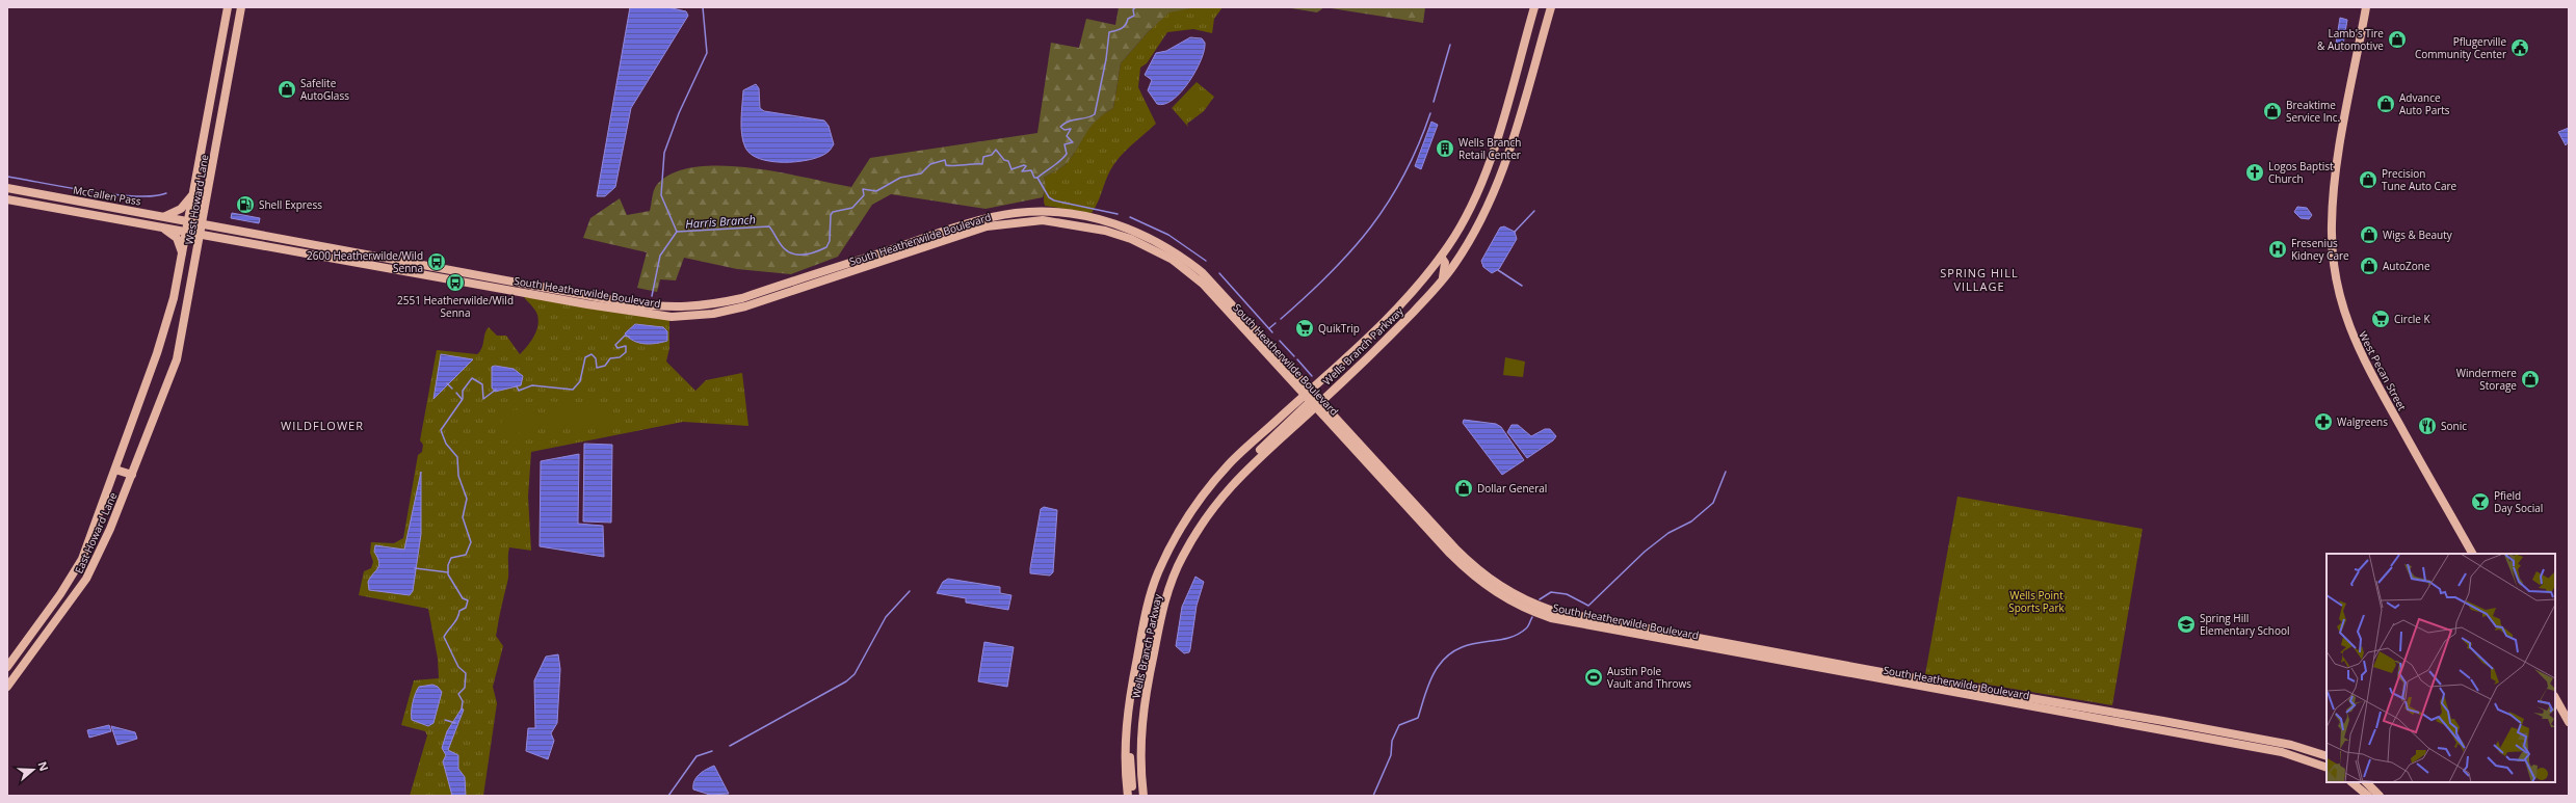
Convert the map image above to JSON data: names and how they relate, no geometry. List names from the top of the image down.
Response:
{
  "streets": {
    "main road": [
      "McCallen Pass",
      "West Howard Lane",
      "South Heatherwilde Boulevard",
      "Wells Branch Parkway",
      "West Pecan Street",
      "East Howard Lane"
    ]
  },
  "crossings": [
    ["McCallen Pass", "West Howard Lane"],
    ["McCallen Pass", "South Heatherwilde Boulevard"],
    ["West Howard Lane", "South Heatherwilde Boulevard"],
    ["West Howard Lane", "East Howard Lane"],
    ["South Heatherwilde Boulevard", "Wells Branch Parkway"]
  ],
  "districts": ["SPRING HILL VILLAGE", "WILDFLOWER"],
  "water": ["Harris Branch"],
  "parks": ["Wells Point Sports Park"],
  "places": {
    "shop": [
      "Lamb's Tire & Automotive",
      "Safelite AutoGlass",
      "Advance Auto Parts",
      "Breaktime Service Inc.",
      "Precision Tune Auto Care",
      "Wigs & Beauty",
      "AutoZone",
      "Windermere Storage",
      "Dollar General"
    ],
    "public building": ["Pflugerville Community Center"],
    "building": ["Wells Branch Retail Center"],
    "church": ["Logos Baptist Church"],
    "fuel station": ["Shell Express"],
    "hospital": ["Fresenius Kidney Care"],
    "bus stop": ["2600 Heatherwilde/Wild Senna", "2551 Heatherwilde/Wild Senna"],
    "supermarket": ["Circle K", "QuikTrip"],
    "pharmacy": ["Walgreens"],
    "restaurant": ["Sonic"],
    "bar": ["Pfield Day Social"],
    "school or university": ["Spring Hill Elementary School"],
    "sports": ["Austin Pole Vault and Throws"]
  },
  "north": "right"
}
